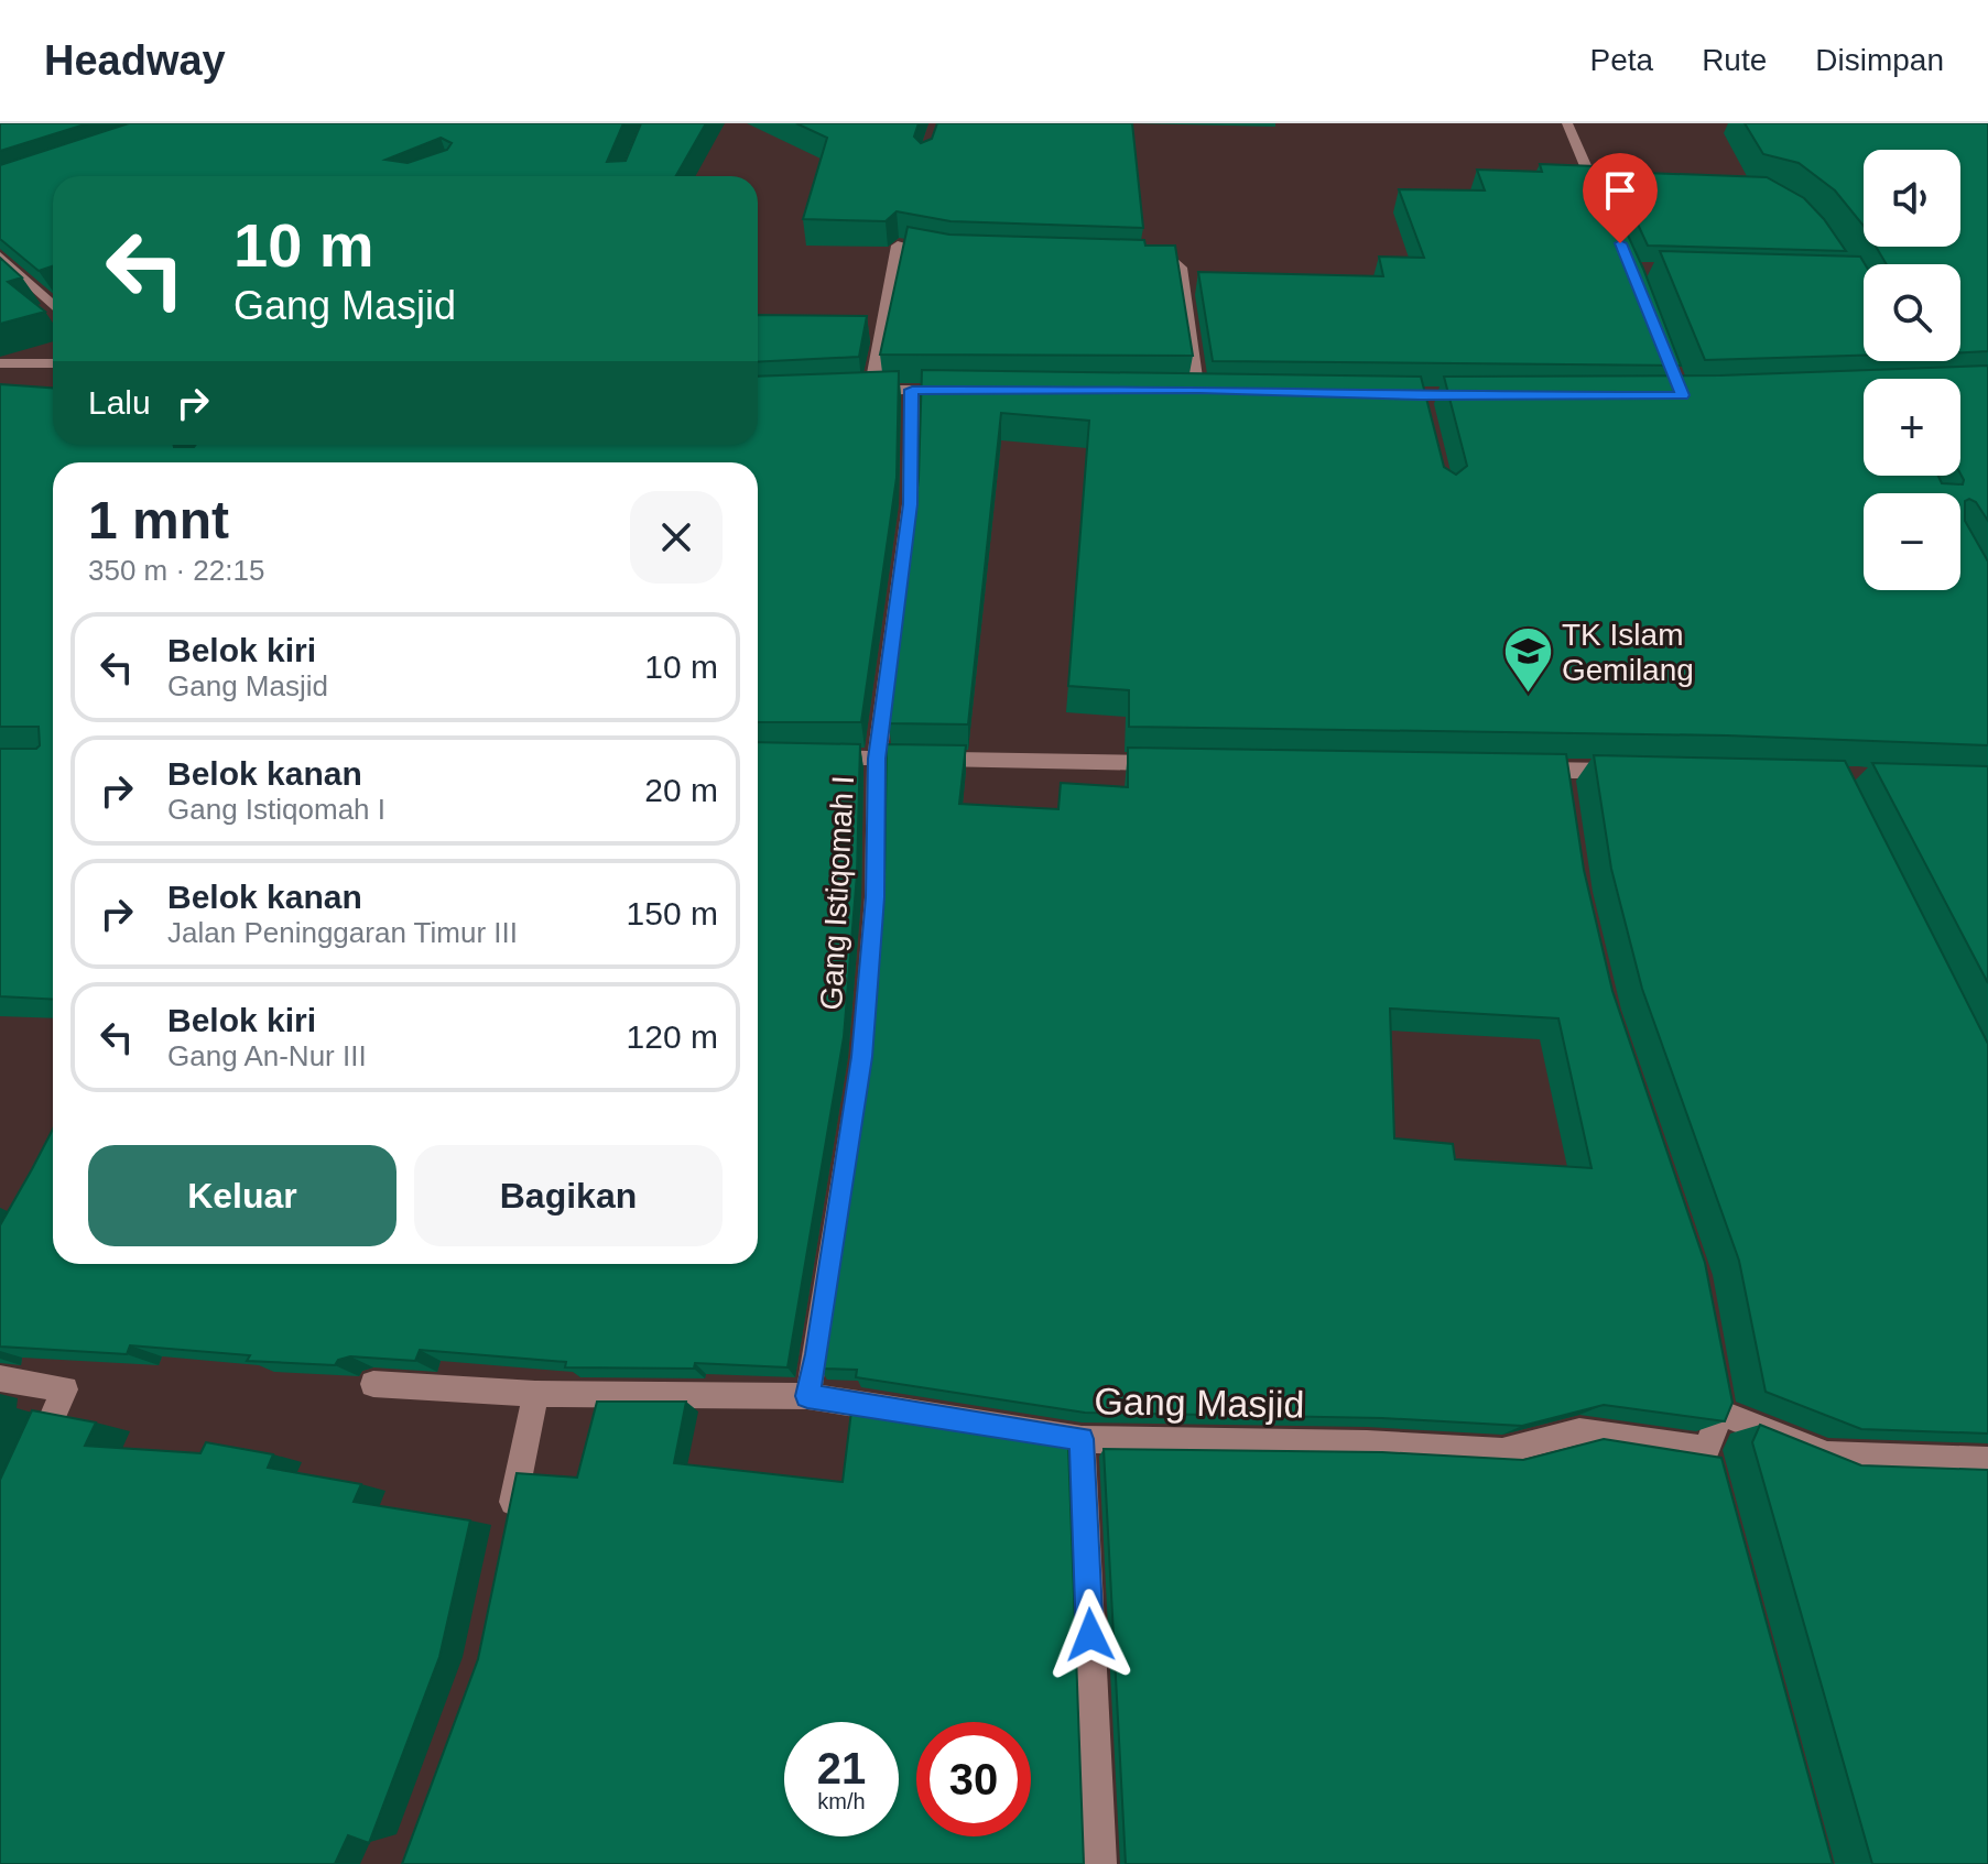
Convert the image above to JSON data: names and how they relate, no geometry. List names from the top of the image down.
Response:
{
  "streets": {
    "street": ["Gang Istiqomah I", "Gang Masjid"]
  },
  "crossings": [
    ["Gang Istiqomah I", "Gang Masjid"]
  ],
  "places": {
    "school or university": ["TK Islam Gemilang"]
  },
  "page": {
    "header": "Headway",
    "nav": ["Peta", "Rute", "Disimpan"],
    "map_buttons": ["+", "−"],
    "turn": ["10 m", "Gang Masjid"],
    "then": "Lalu",
    "heading": ["1 mnt", "350 m · 22:15"],
    "list": [
      {
        "name": "Belok kiri",
        "note": "Gang Masjid",
        "value": "10 m"
      },
      {
        "name": "Belok kanan",
        "note": "Gang Istiqomah I",
        "value": "20 m"
      },
      {
        "name": "Belok kanan",
        "note": "Jalan Peninggaran Timur III",
        "value": "150 m"
      },
      {
        "name": "Belok kiri",
        "note": "Gang An-Nur III",
        "value": "120 m"
      }
    ],
    "buttons": ["Keluar", "Bagikan"],
    "speed": "21 km/h",
    "limit": "30"
  }
}
